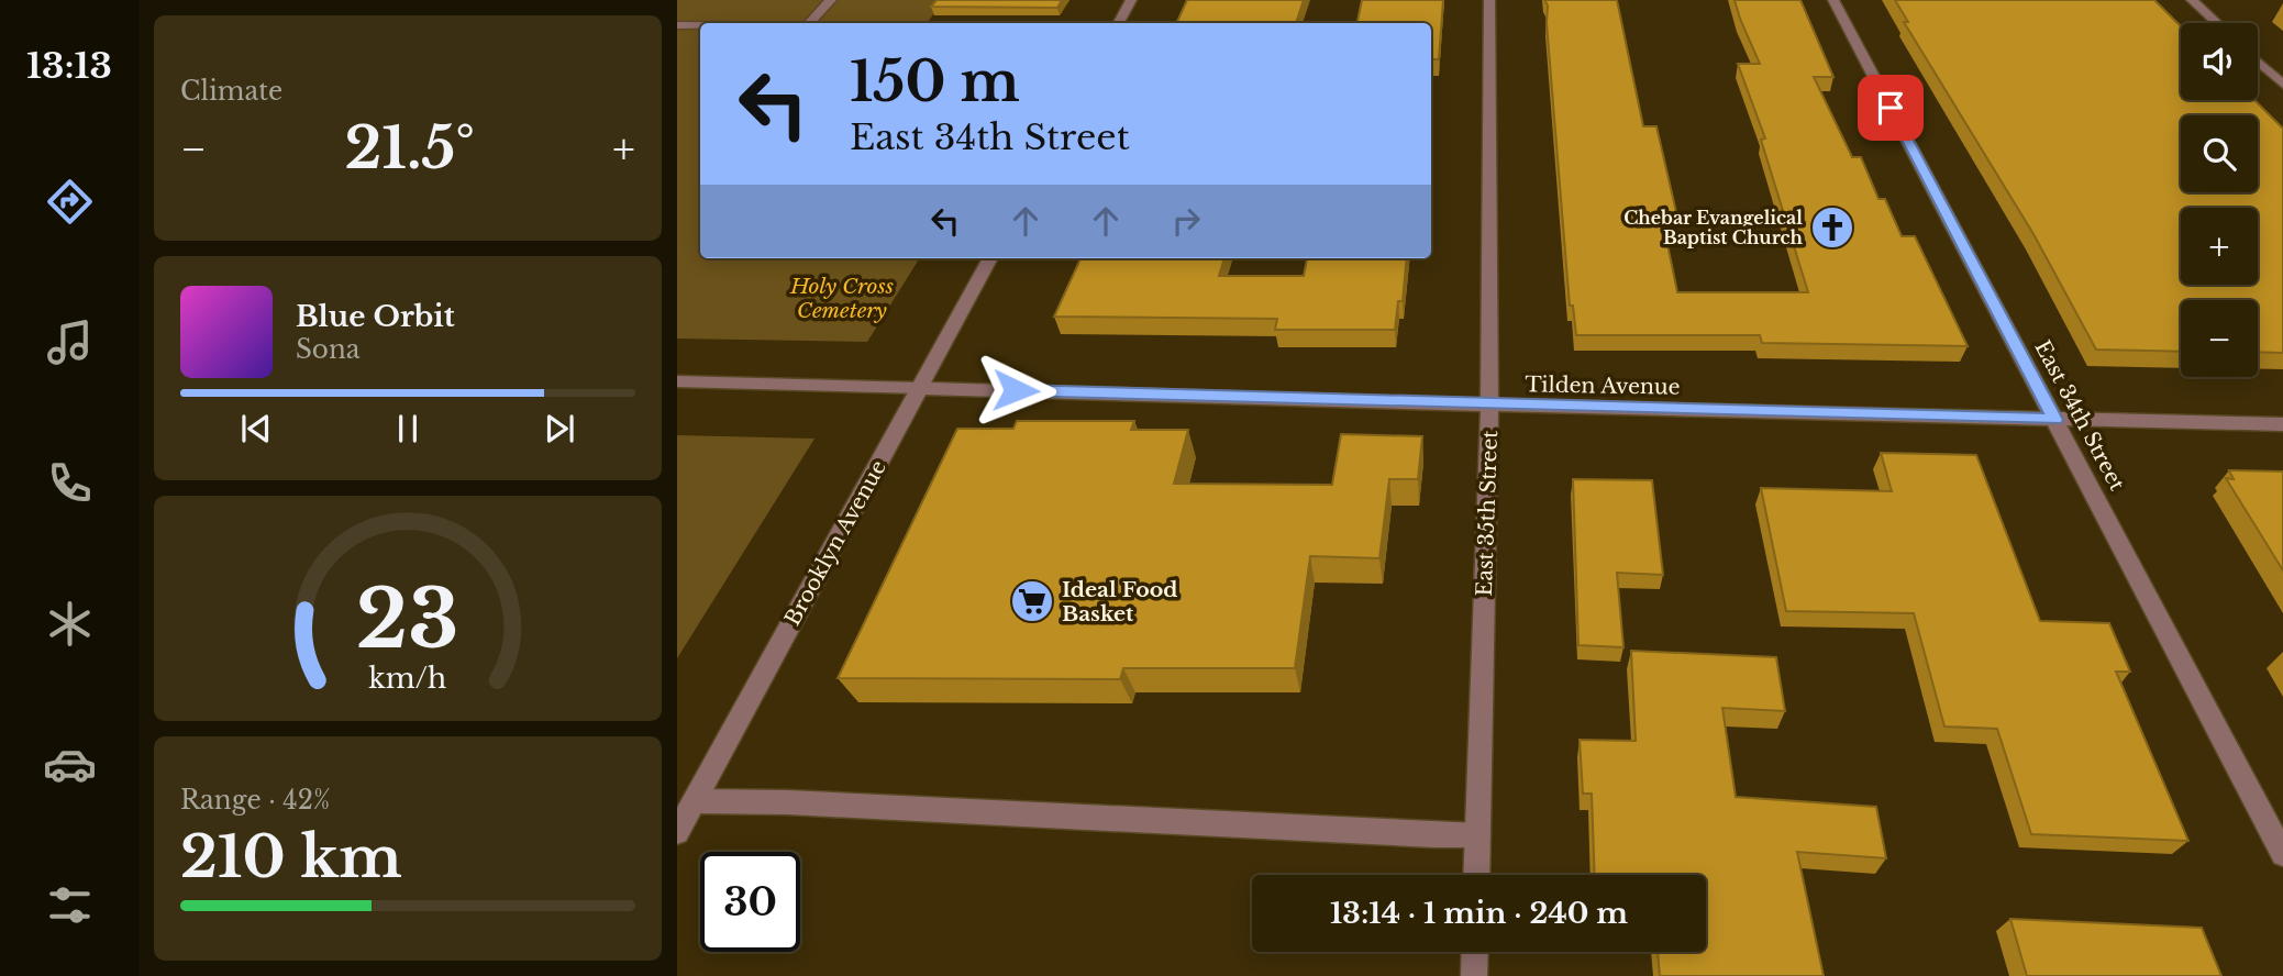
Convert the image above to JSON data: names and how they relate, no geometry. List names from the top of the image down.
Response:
{
  "streets": {
    "street": [
      "Tilden Avenue",
      "East 34th Street",
      "East 35th Street",
      "Brooklyn Avenue"
    ]
  },
  "crossings": [
    ["Tilden Avenue", "East 34th Street"],
    ["Tilden Avenue", "East 35th Street"],
    ["Tilden Avenue", "Brooklyn Avenue"]
  ],
  "parks": ["Holy Cross Cemetery"],
  "places": {
    "church": ["Chebar Evangelical Baptist Church"],
    "supermarket": ["Ideal Food Basket"]
  },
  "page": {
    "tabs": "13:13",
    "tile": [
      "Climate",
      ["Range · 42%", "210 km"]
    ],
    "map_buttons": ["+", "−"],
    "turn": ["150 m", "East 34th Street"],
    "heat": ["−", "21.5°", "+"],
    "song": ["Blue Orbit", "Sona"],
    "limit": "30",
    "trip": "13:14 · 1 min · 240 m",
    "gauge": ["23", "km/h"]
  }
}
